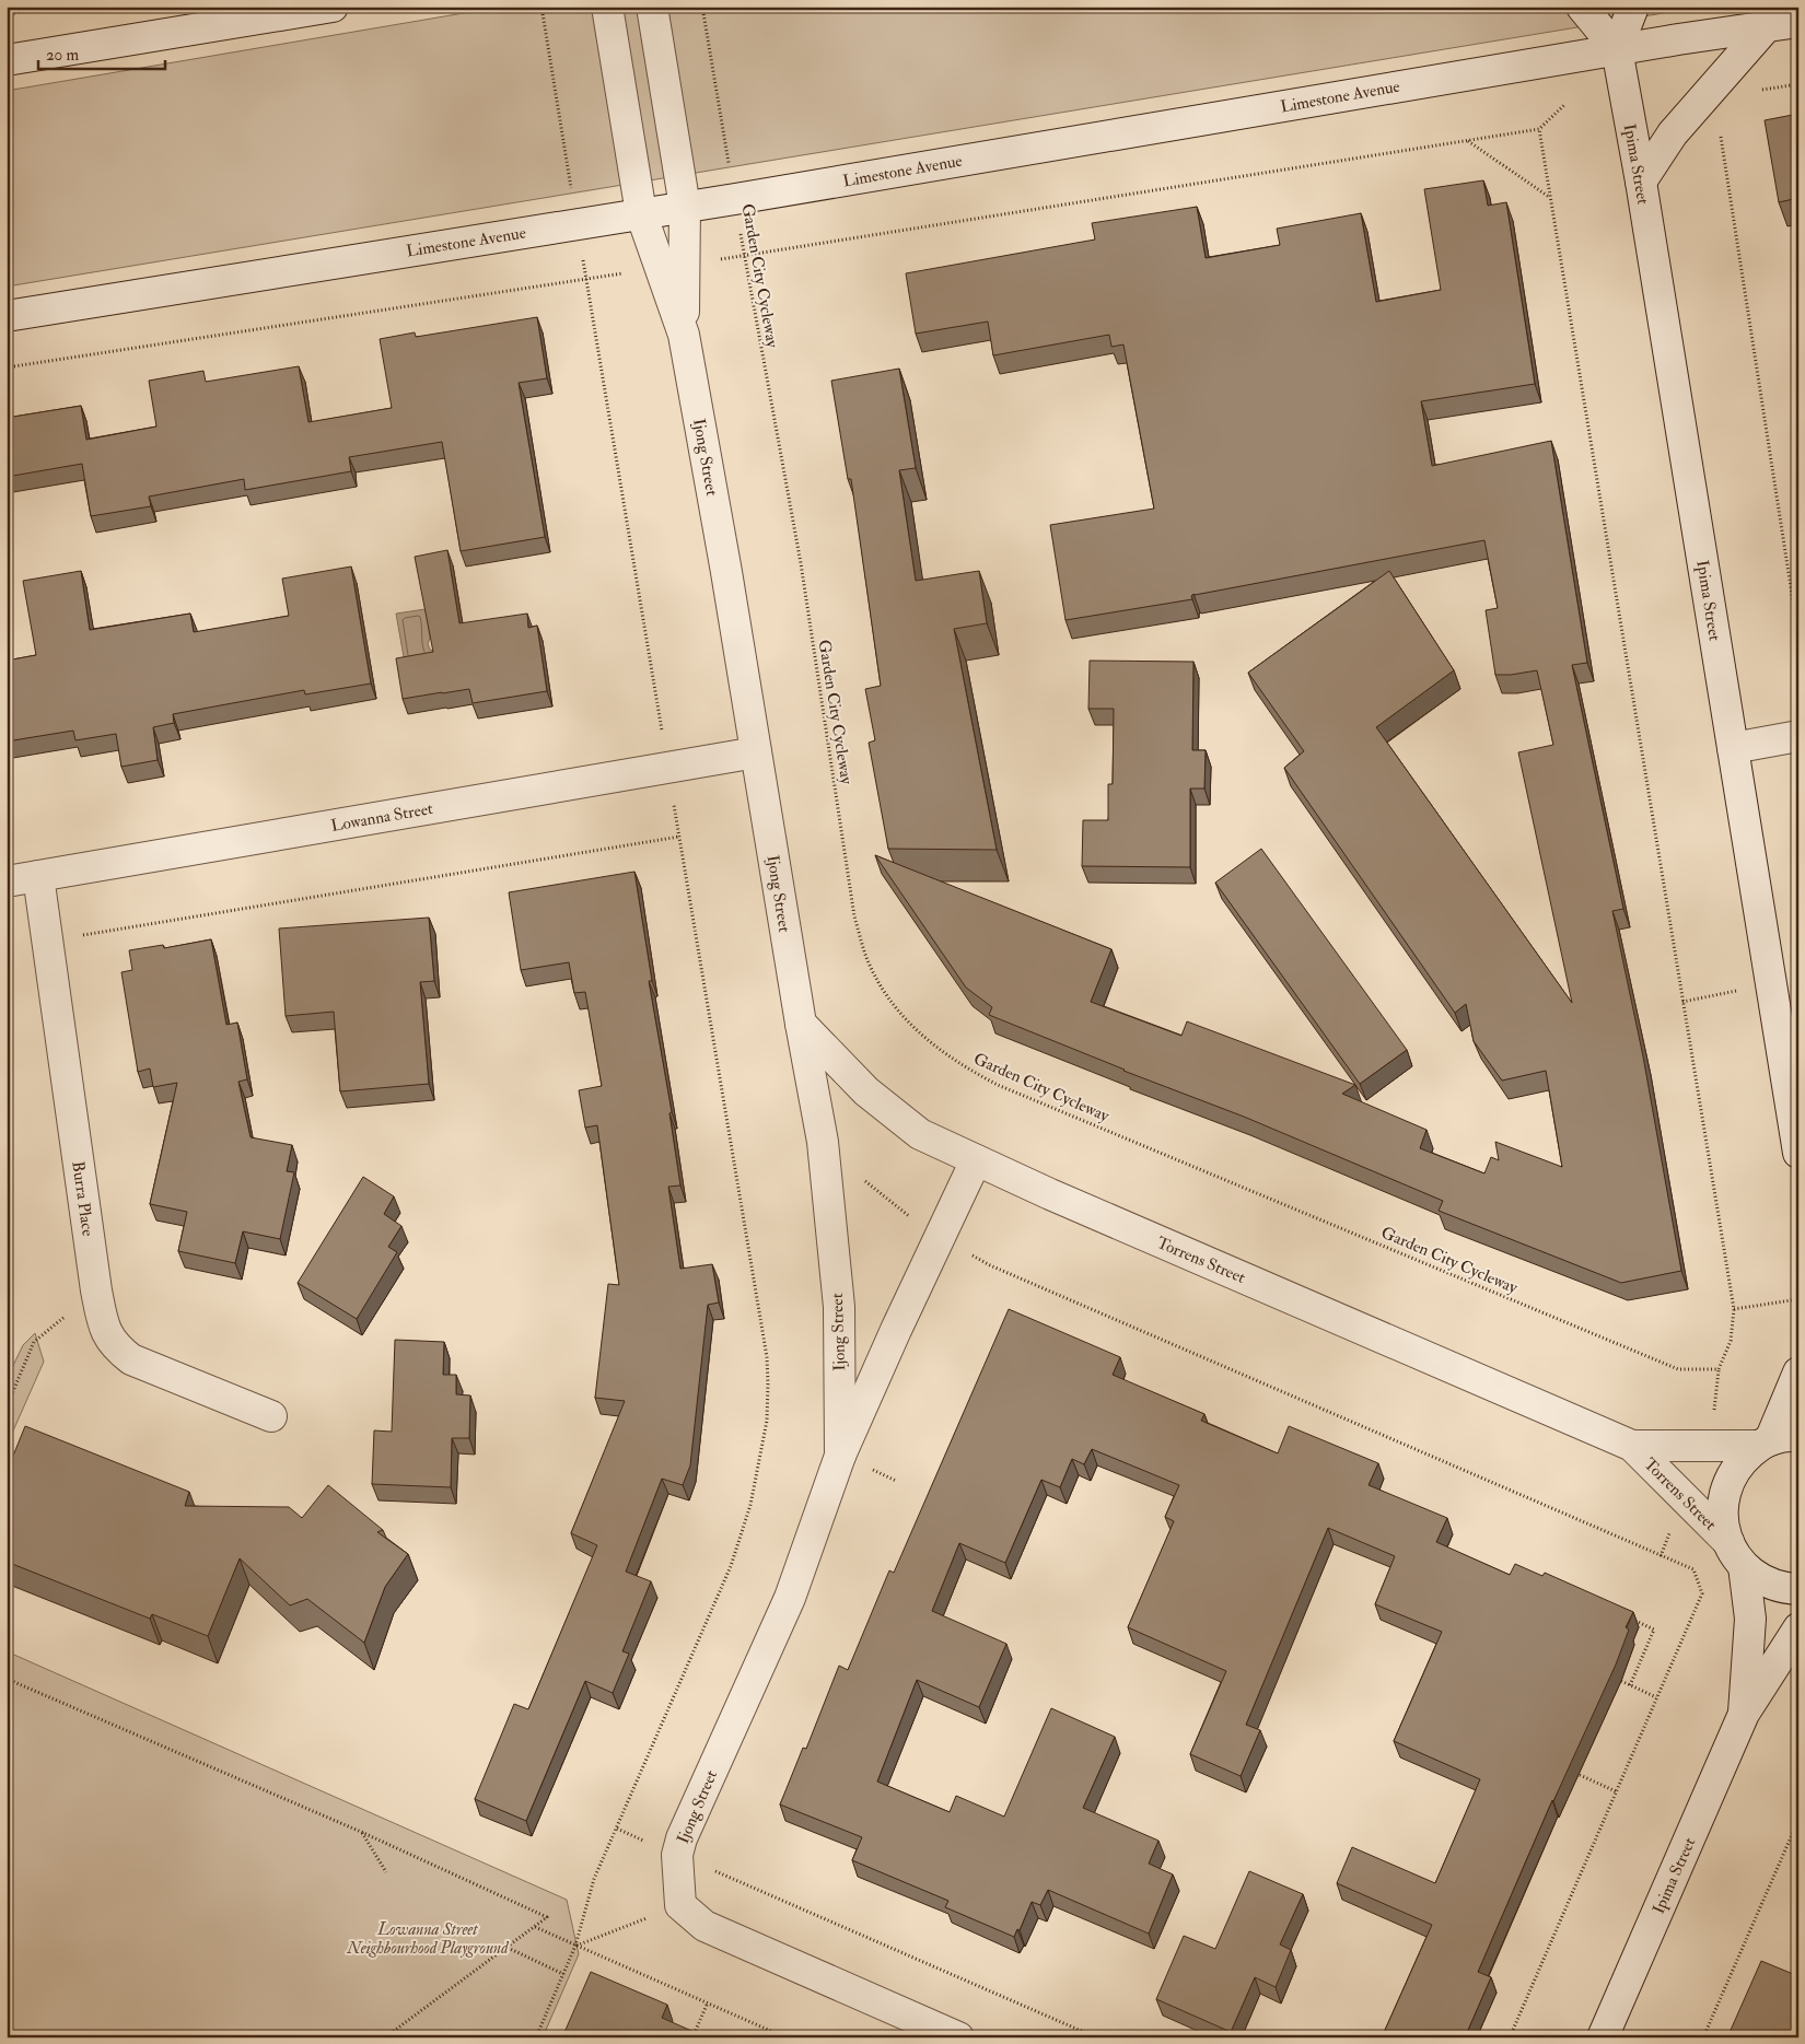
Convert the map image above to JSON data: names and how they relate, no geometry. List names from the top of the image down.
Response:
{
  "streets": {
    "street": [
      "Limestone Avenue",
      "Ipima Street",
      "Ijong Street",
      "Lowanna Street",
      "Burra Place",
      "Torrens Street"
    ],
    "path": ["Garden City Cycleway"]
  },
  "crossings": [
    ["Limestone Avenue", "Ipima Street"],
    ["Limestone Avenue", "Garden City Cycleway"],
    ["Limestone Avenue", "Ijong Street"],
    ["Ipima Street", "Torrens Street"],
    ["Ijong Street", "Lowanna Street"],
    ["Ijong Street", "Torrens Street"],
    ["Lowanna Street", "Burra Place"]
  ],
  "parks": ["Lowanna Street Neighbourhood Playground"],
  "scale_bar": "20 m"
}
